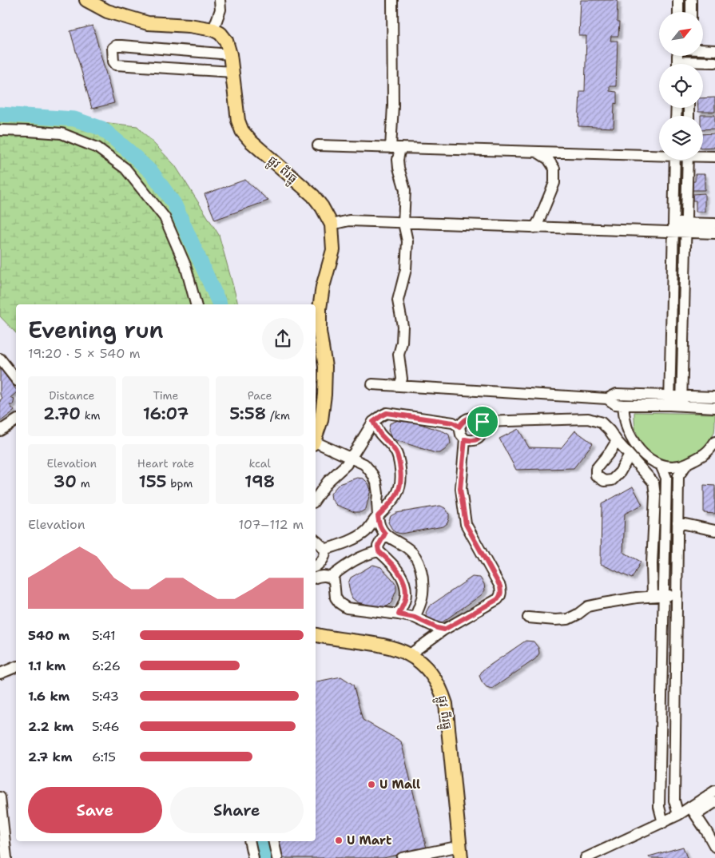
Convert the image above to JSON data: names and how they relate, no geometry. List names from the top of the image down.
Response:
{
  "streets": {
    "main road": ["ផ្លូវ ពីរធ្នូ"]
  },
  "places": ["U Mall", "U Mart"],
  "north": "top right",
  "page": {
    "heading": ["Evening run", "19:20 · 5 × 540 m"],
    "stats": [
      ["Distance", "2.70 km"],
      ["Time", "16:07"],
      ["Pace", "5:58 /km"],
      ["Elevation", "30 m"],
      ["Heart rate", "155 bpm"],
      ["kcal", "198"]
    ],
    "chart": ["Elevation", "107–112 m"],
    "list": [
      {
        "name": "540 m",
        "note": "5:41"
      },
      {
        "name": "1.1 km",
        "note": "6:26"
      },
      {
        "name": "1.6 km",
        "note": "5:43"
      },
      {
        "name": "2.2 km",
        "note": "5:46"
      },
      {
        "name": "2.7 km",
        "note": "6:15"
      }
    ],
    "buttons": ["Save", "Share"]
  }
}
